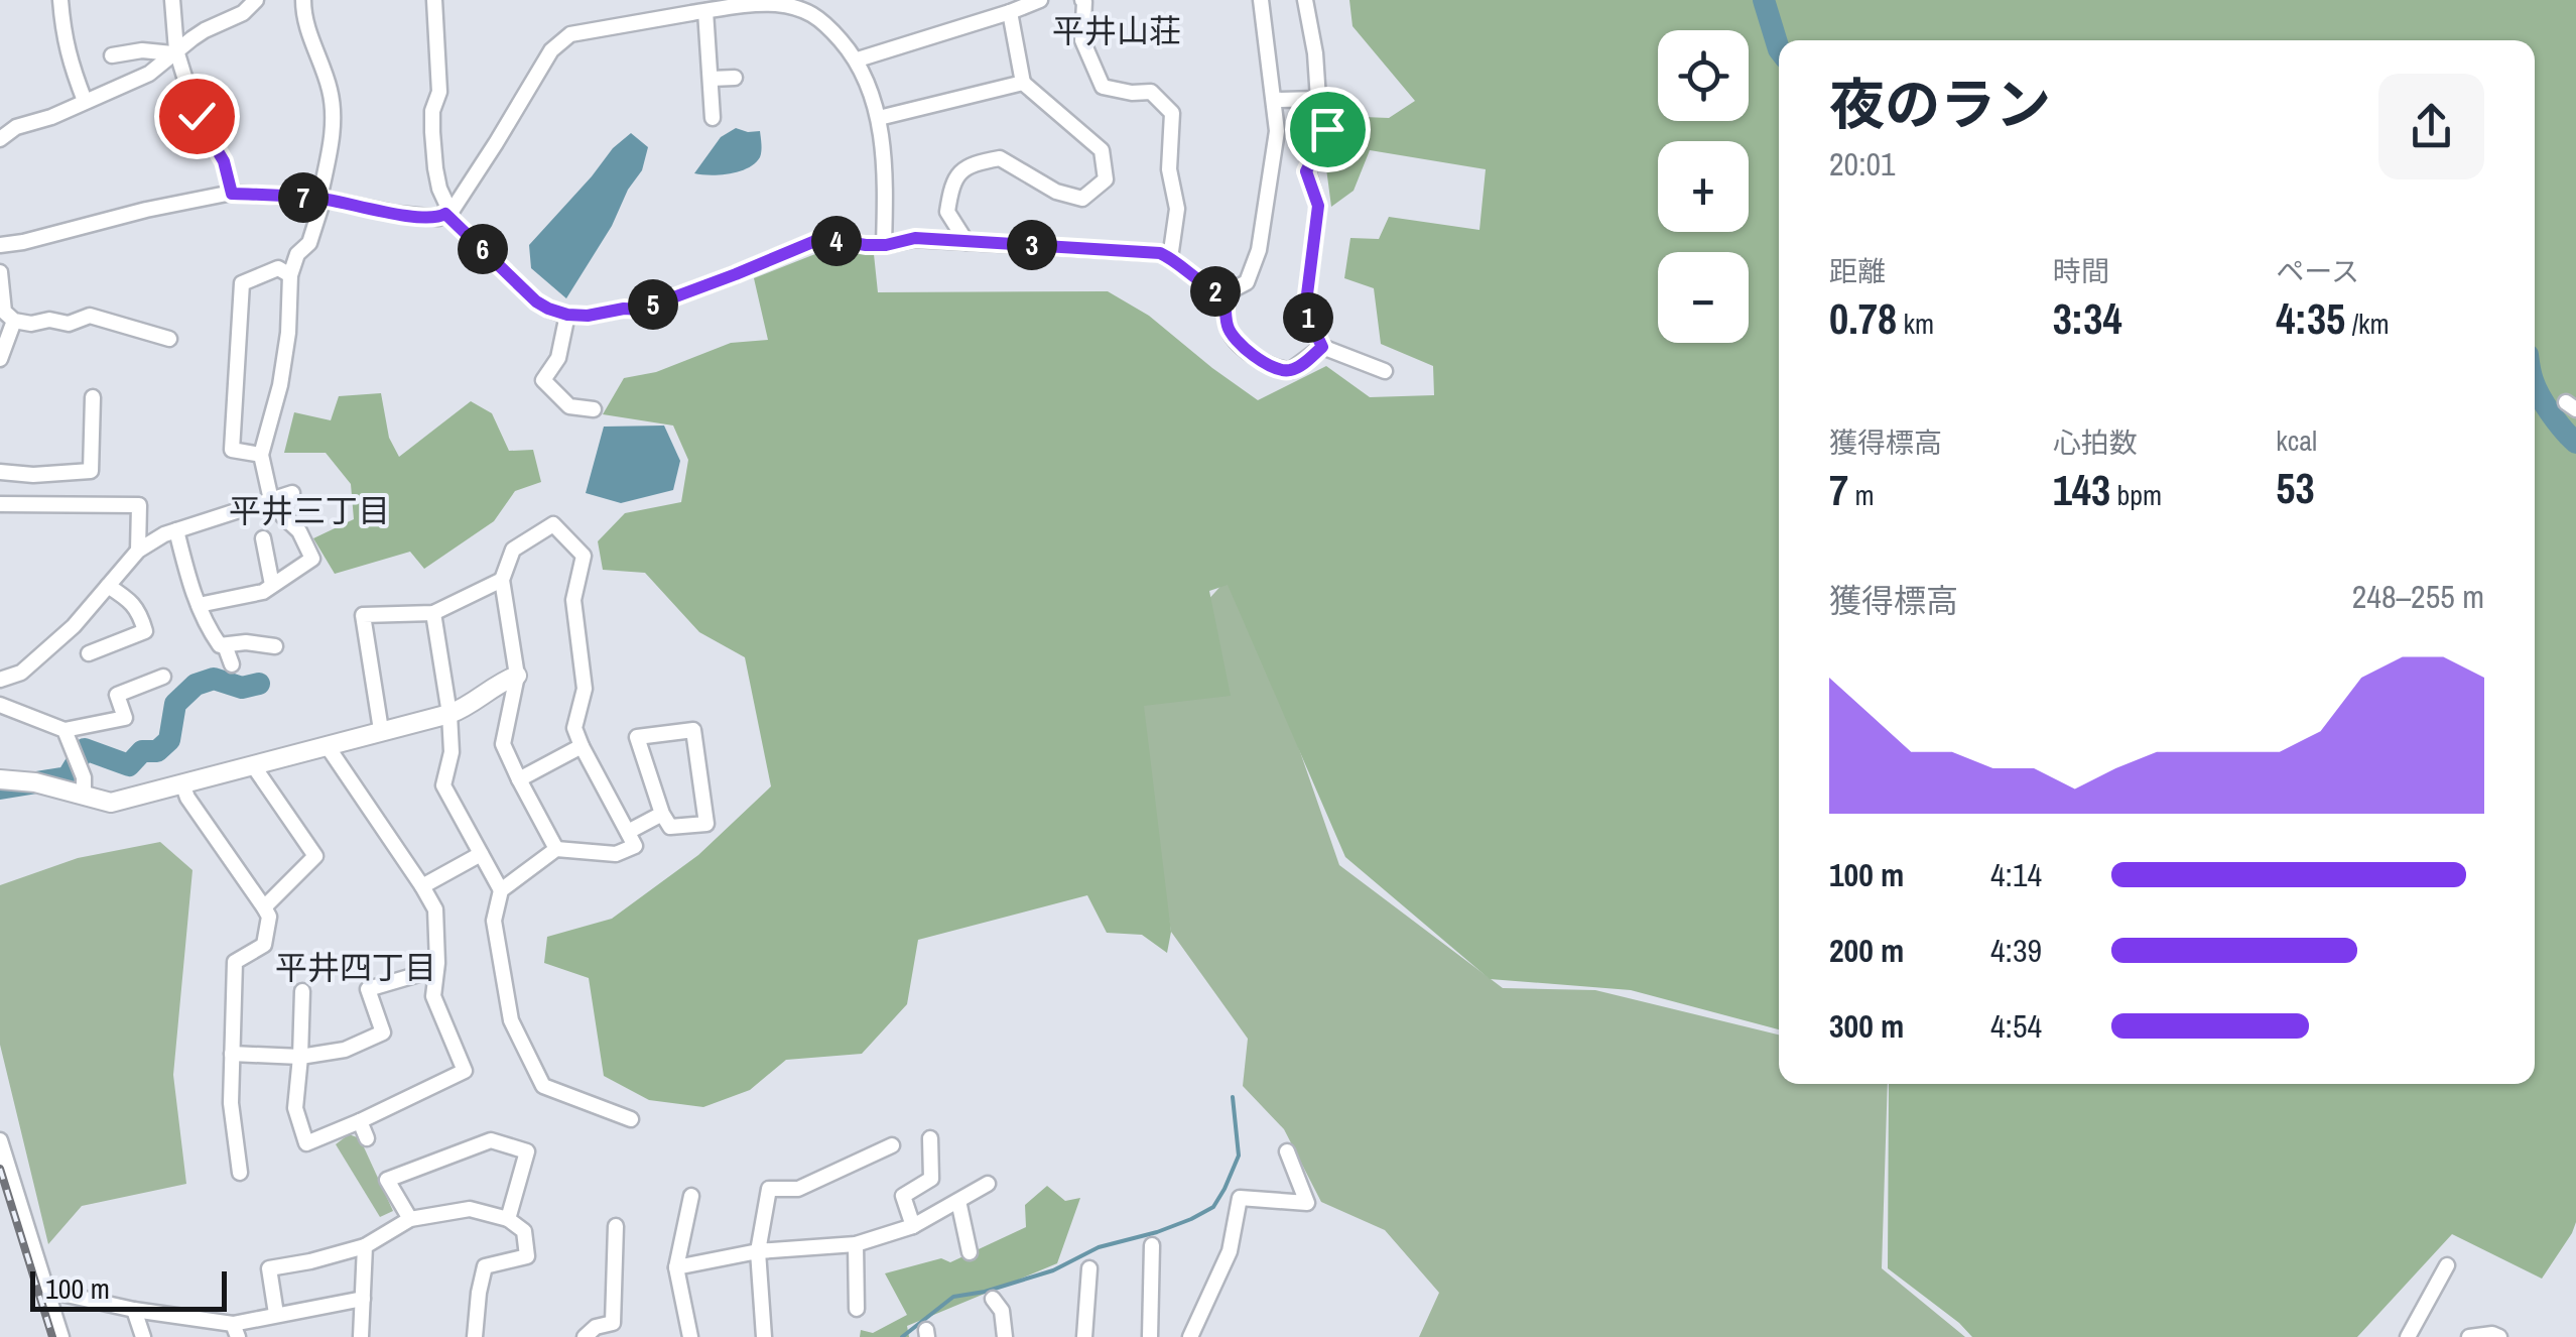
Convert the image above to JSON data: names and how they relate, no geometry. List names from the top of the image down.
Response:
{
  "districts": ["平井山荘", "平井三丁目", "平井四丁目"],
  "scale_bar": "100 m",
  "page": {
    "map_buttons": ["+", "−"],
    "heading": ["夜のラン", "20:01"],
    "pins": [
      "7",
      "4",
      "3",
      "6",
      "2",
      "5",
      "1"
    ],
    "stats": [
      ["距離", "0.78 km"],
      ["時間", "3:34"],
      ["ペース", "4:35 /km"],
      ["獲得標高", "7 m"],
      ["心拍数", "143 bpm"],
      ["kcal", "53"]
    ],
    "chart": ["獲得標高", "248–255 m"],
    "list": [
      {
        "name": "100 m",
        "note": "4:14"
      },
      {
        "name": "200 m",
        "note": "4:39"
      },
      {
        "name": "300 m",
        "note": "4:54"
      }
    ],
    "scale": "100 m"
  }
}
